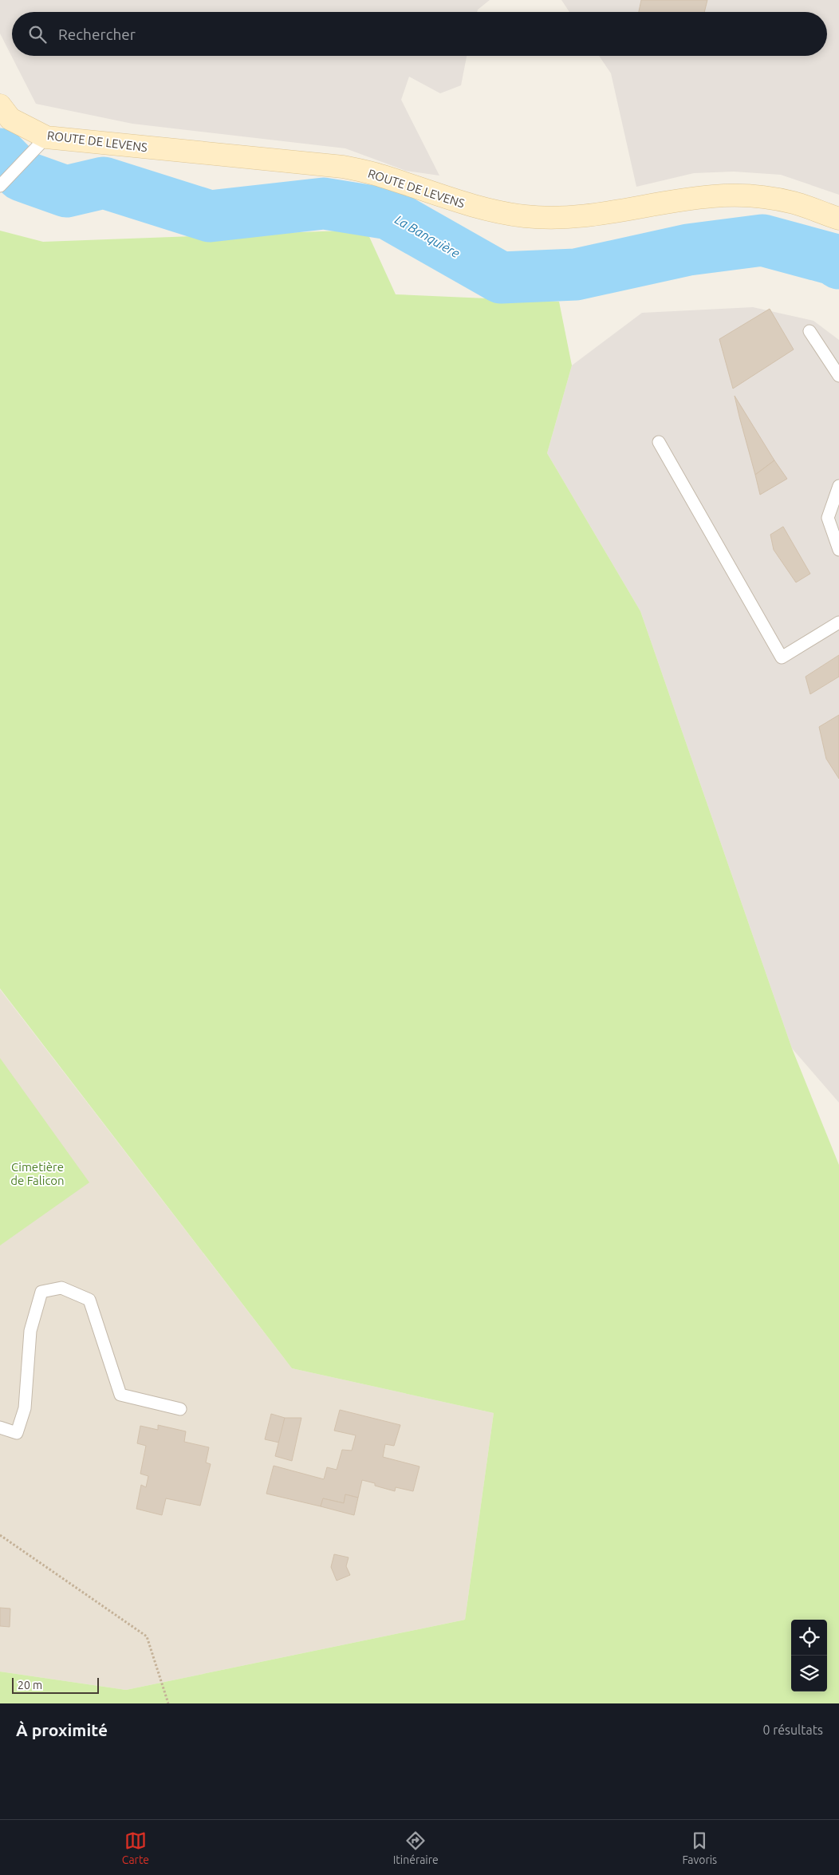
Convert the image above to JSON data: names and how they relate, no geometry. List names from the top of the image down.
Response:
{
  "streets": {
    "street": ["ROUTE DE LEVENS"]
  },
  "water": ["La Banquière"],
  "parks": ["Cimetière de Falicon"],
  "scale_bar": "20 m",
  "page": {
    "search": "Rechercher",
    "scale": "20 m",
    "heading": ["À proximité", "0 résultats"],
    "nav": ["Carte", "Itinéraire", "Favoris"]
  }
}
